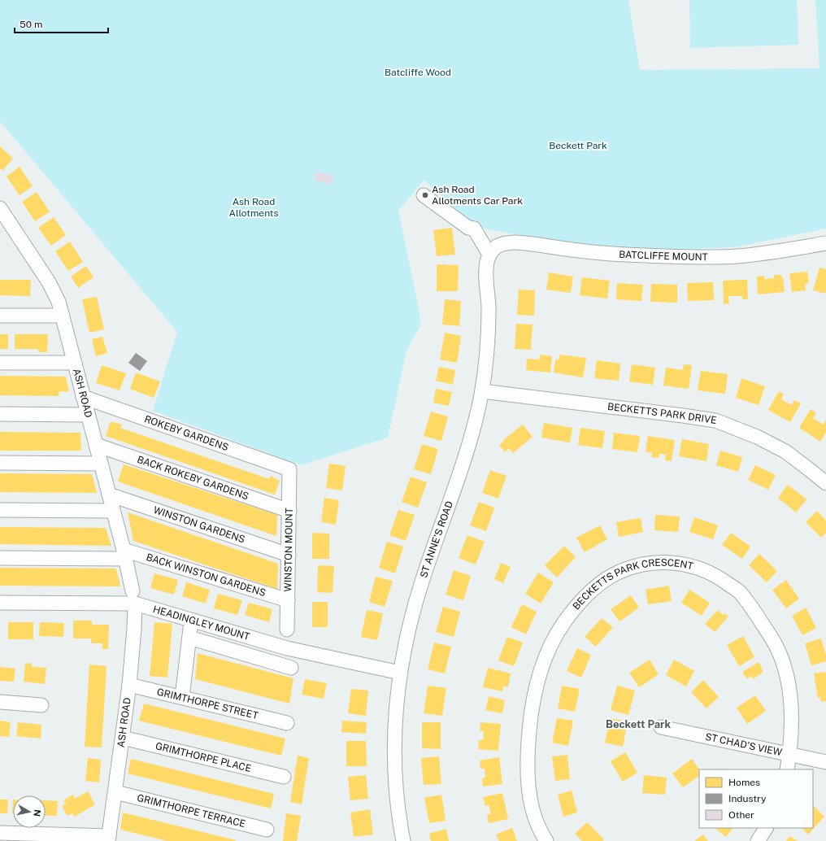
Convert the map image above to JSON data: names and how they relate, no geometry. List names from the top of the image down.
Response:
{
  "streets": {
    "street": [
      "BATCLIFFE MOUNT",
      "ASH ROAD",
      "BECKETTS PARK DRIVE",
      "ROKEBY GARDENS",
      "BACK ROKEBY GARDENS",
      "WINSTON GARDENS",
      "ST ANNE'S ROAD",
      "WINSTON MOUNT",
      "BACK WINSTON GARDENS",
      "BECKETTS PARK CRESCENT",
      "HEADINGLEY MOUNT",
      "GRIMTHORPE STREET",
      "ST CHAD'S VIEW",
      "GRIMTHORPE PLACE",
      "GRIMTHORPE TERRACE"
    ]
  },
  "crossings": [
    ["BATCLIFFE MOUNT", "ST ANNE'S ROAD"],
    ["ASH ROAD", "ROKEBY GARDENS"],
    ["ASH ROAD", "BACK ROKEBY GARDENS"],
    ["ASH ROAD", "WINSTON GARDENS"],
    ["ASH ROAD", "BACK WINSTON GARDENS"],
    ["ASH ROAD", "HEADINGLEY MOUNT"],
    ["ASH ROAD", "GRIMTHORPE STREET"],
    ["ASH ROAD", "GRIMTHORPE PLACE"],
    ["ASH ROAD", "GRIMTHORPE TERRACE"],
    ["BECKETTS PARK DRIVE", "ST ANNE'S ROAD"],
    ["ROKEBY GARDENS", "WINSTON MOUNT"],
    ["BACK ROKEBY GARDENS", "WINSTON MOUNT"],
    ["WINSTON GARDENS", "WINSTON MOUNT"],
    ["ST ANNE'S ROAD", "HEADINGLEY MOUNT"],
    ["WINSTON MOUNT", "BACK WINSTON GARDENS"],
    ["BECKETTS PARK CRESCENT", "ST CHAD'S VIEW"]
  ],
  "districts": ["Beckett Park"],
  "parks": ["Batcliffe Wood", "Beckett Park", "Ash Road Allotments"],
  "places": ["Ash Road Allotments Car Park"],
  "legend": ["Homes", "Industry", "Other"],
  "scale_bar": "50 m",
  "north": "right"
}
